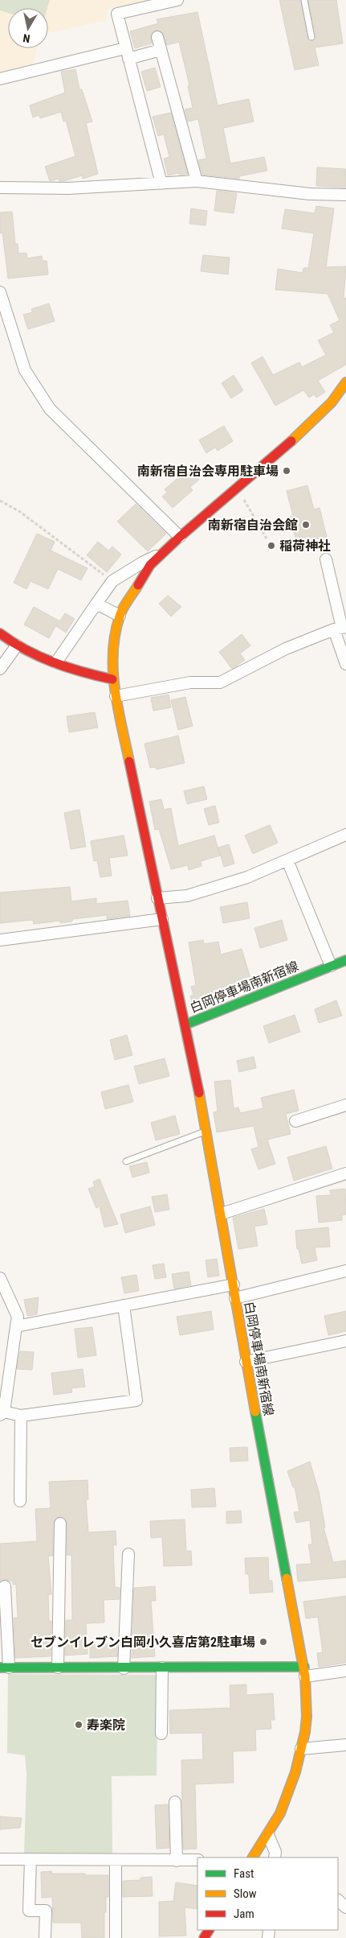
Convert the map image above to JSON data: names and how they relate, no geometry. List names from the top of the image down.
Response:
{
  "streets": {
    "street": ["白岡停車場南新宿線"]
  },
  "places": [
    "南新宿自治会専用駐車場",
    "南新宿自治会館",
    "稲荷神社",
    "セブンイレブン白岡小久喜店第2駐車場",
    "寿楽院"
  ],
  "legend": ["Fast", "Slow", "Jam"],
  "north": "bottom"
}
